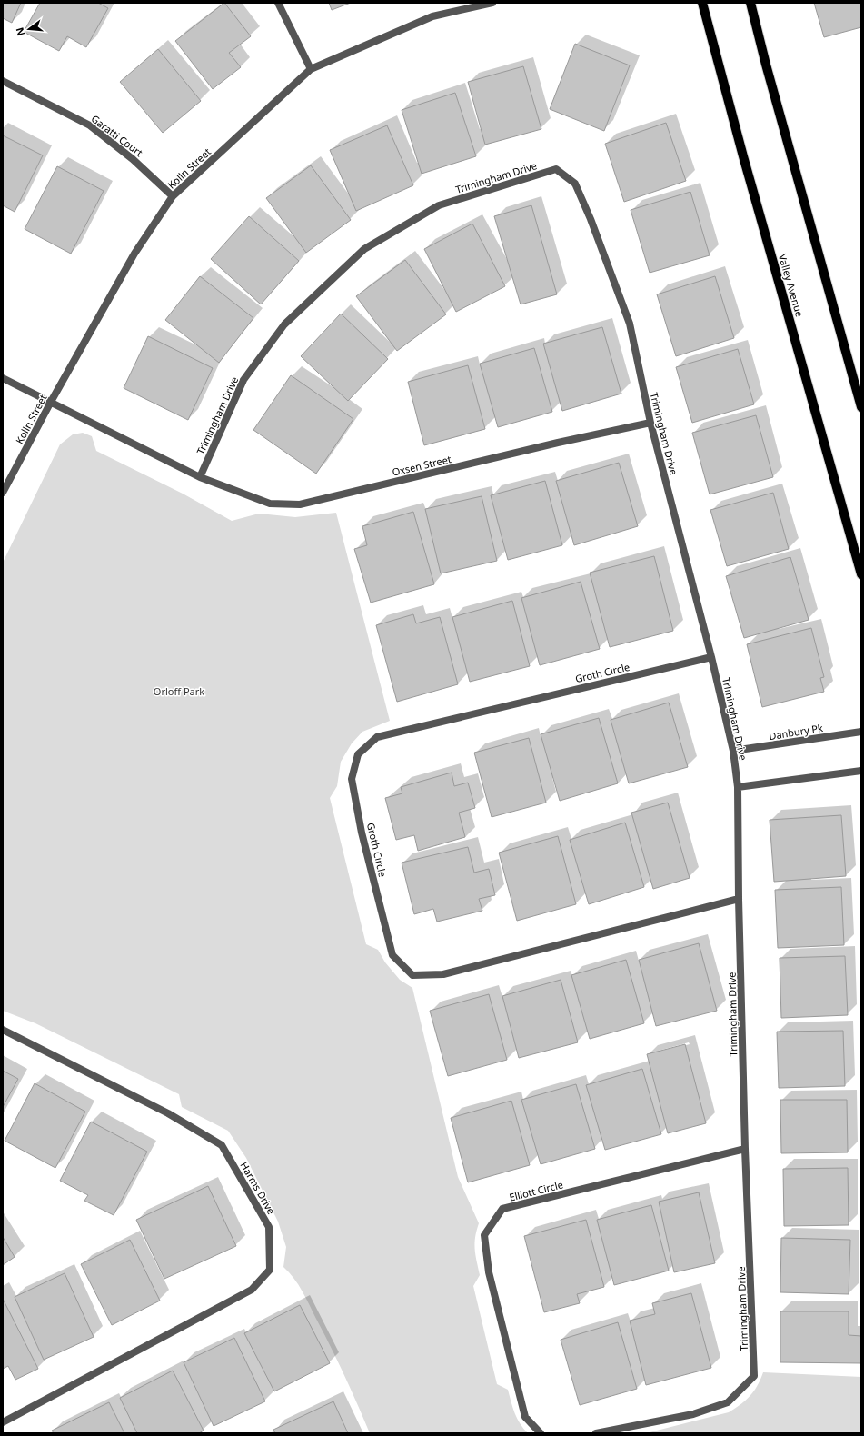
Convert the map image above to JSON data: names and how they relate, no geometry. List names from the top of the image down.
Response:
{
  "streets": {
    "main road": ["Valley Avenue"],
    "street": [
      "Garatti Court",
      "Kolln Street",
      "Trimingham Drive",
      "Oxsen Street",
      "Groth Circle",
      "Danbury Pk",
      "Harms Drive",
      "Elliott Circle"
    ]
  },
  "crossings": [
    ["Garatti Court", "Kolln Street"],
    ["Trimingham Drive", "Oxsen Street"],
    ["Trimingham Drive", "Groth Circle"],
    ["Trimingham Drive", "Danbury Pk"],
    ["Trimingham Drive", "Elliott Circle"]
  ],
  "parks": ["Orloff Park"],
  "north": "left"
}
